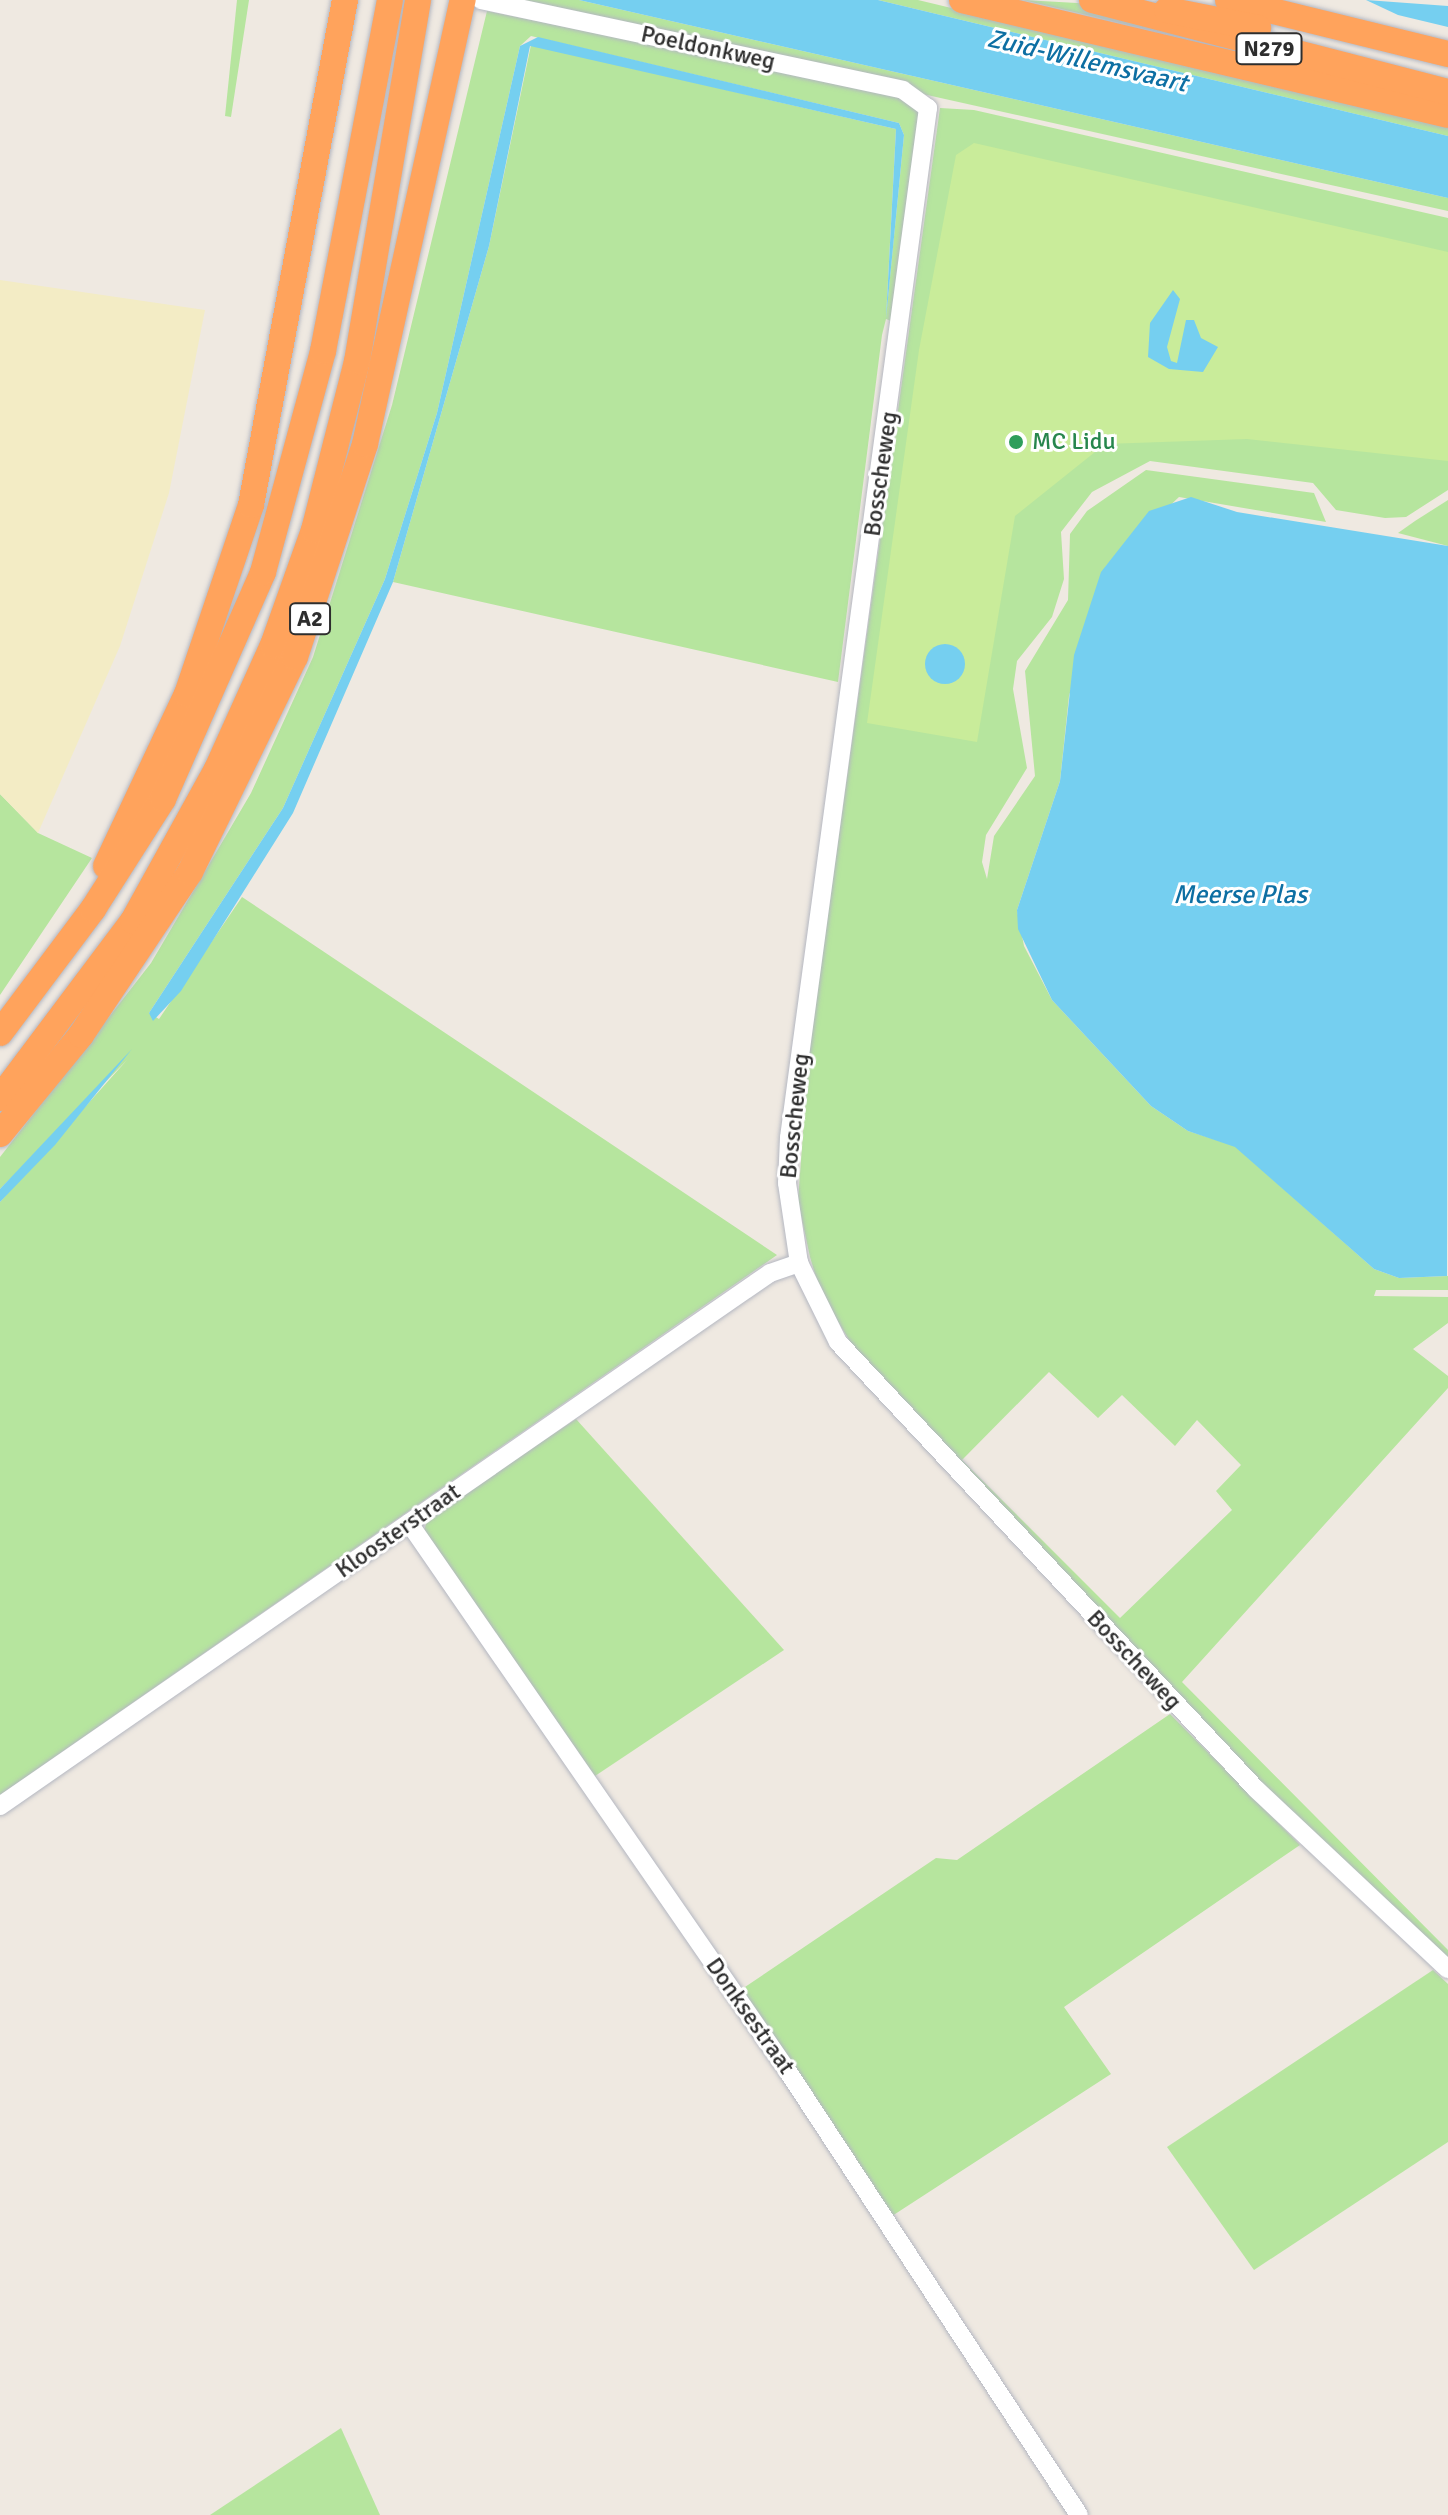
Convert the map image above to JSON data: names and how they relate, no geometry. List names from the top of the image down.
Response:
{
  "streets": {
    "highway": ["N279", "A2"],
    "street": [
      "Poeldonkweg",
      "Bosscheweg",
      "Kloosterstraat",
      "Donksestraat"
    ]
  },
  "crossings": [
    ["Poeldonkweg", "Bosscheweg"],
    ["Bosscheweg", "Kloosterstraat"],
    ["Kloosterstraat", "Donksestraat"]
  ],
  "water": ["Zuid-Willemsvaart", "Meerse Plas"],
  "places": ["MC Lidu"]
}
